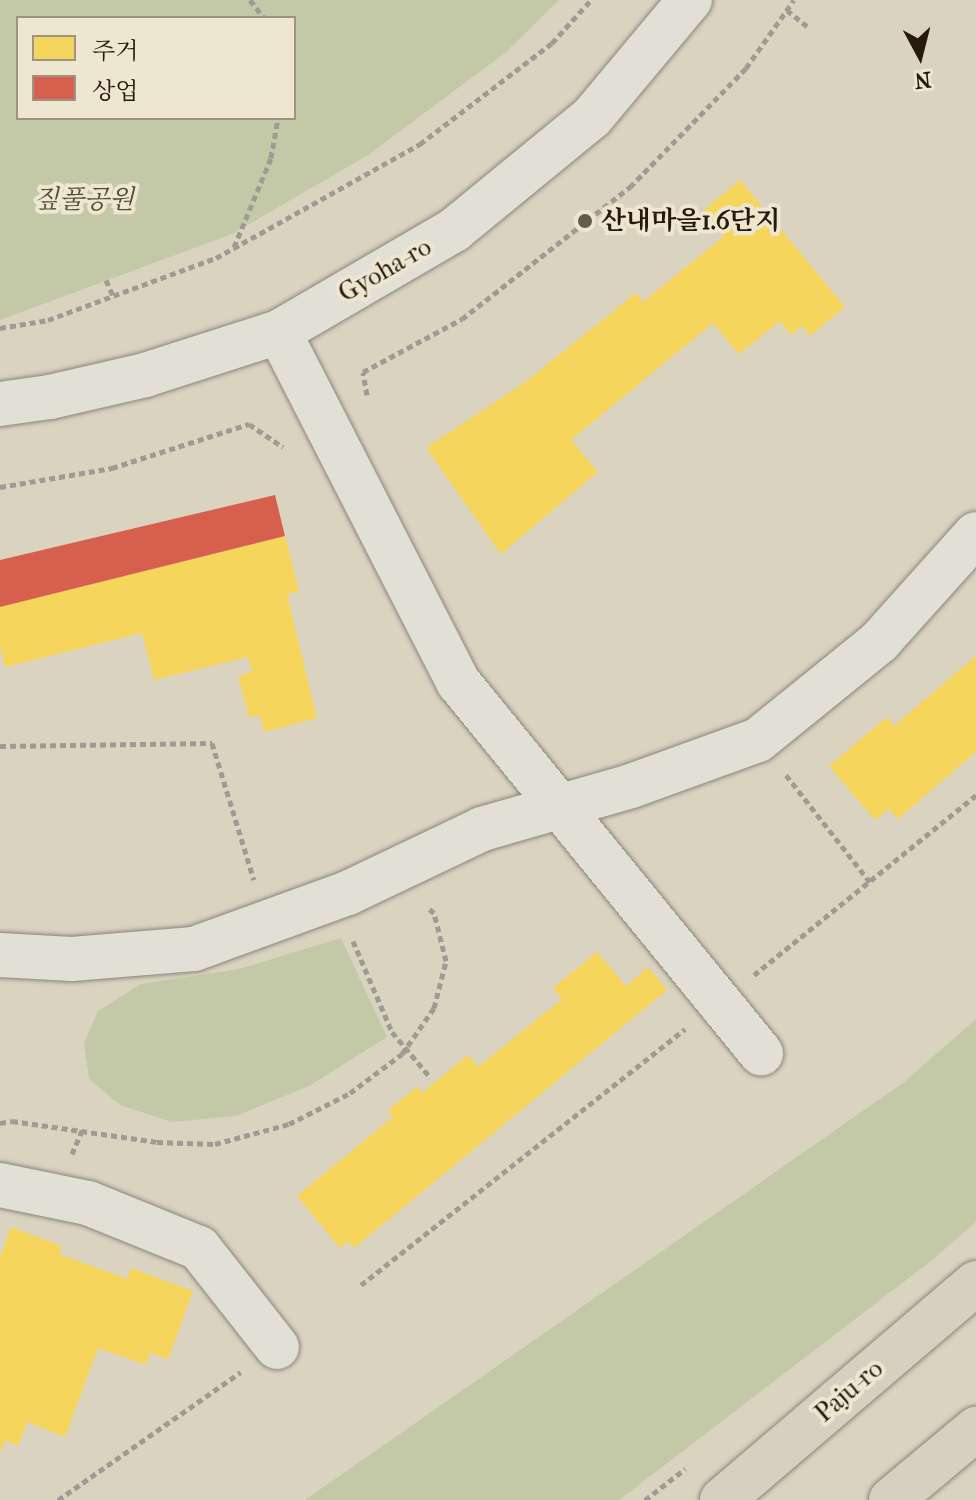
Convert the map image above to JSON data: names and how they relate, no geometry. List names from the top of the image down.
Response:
{
  "streets": {
    "main road": ["Paju-ro"],
    "street": ["Gyoha-ro"]
  },
  "parks": ["짚풀공원"],
  "places": ["산내마을1.6단지"],
  "legend": ["주거", "상업"],
  "north": "bottom"
}
